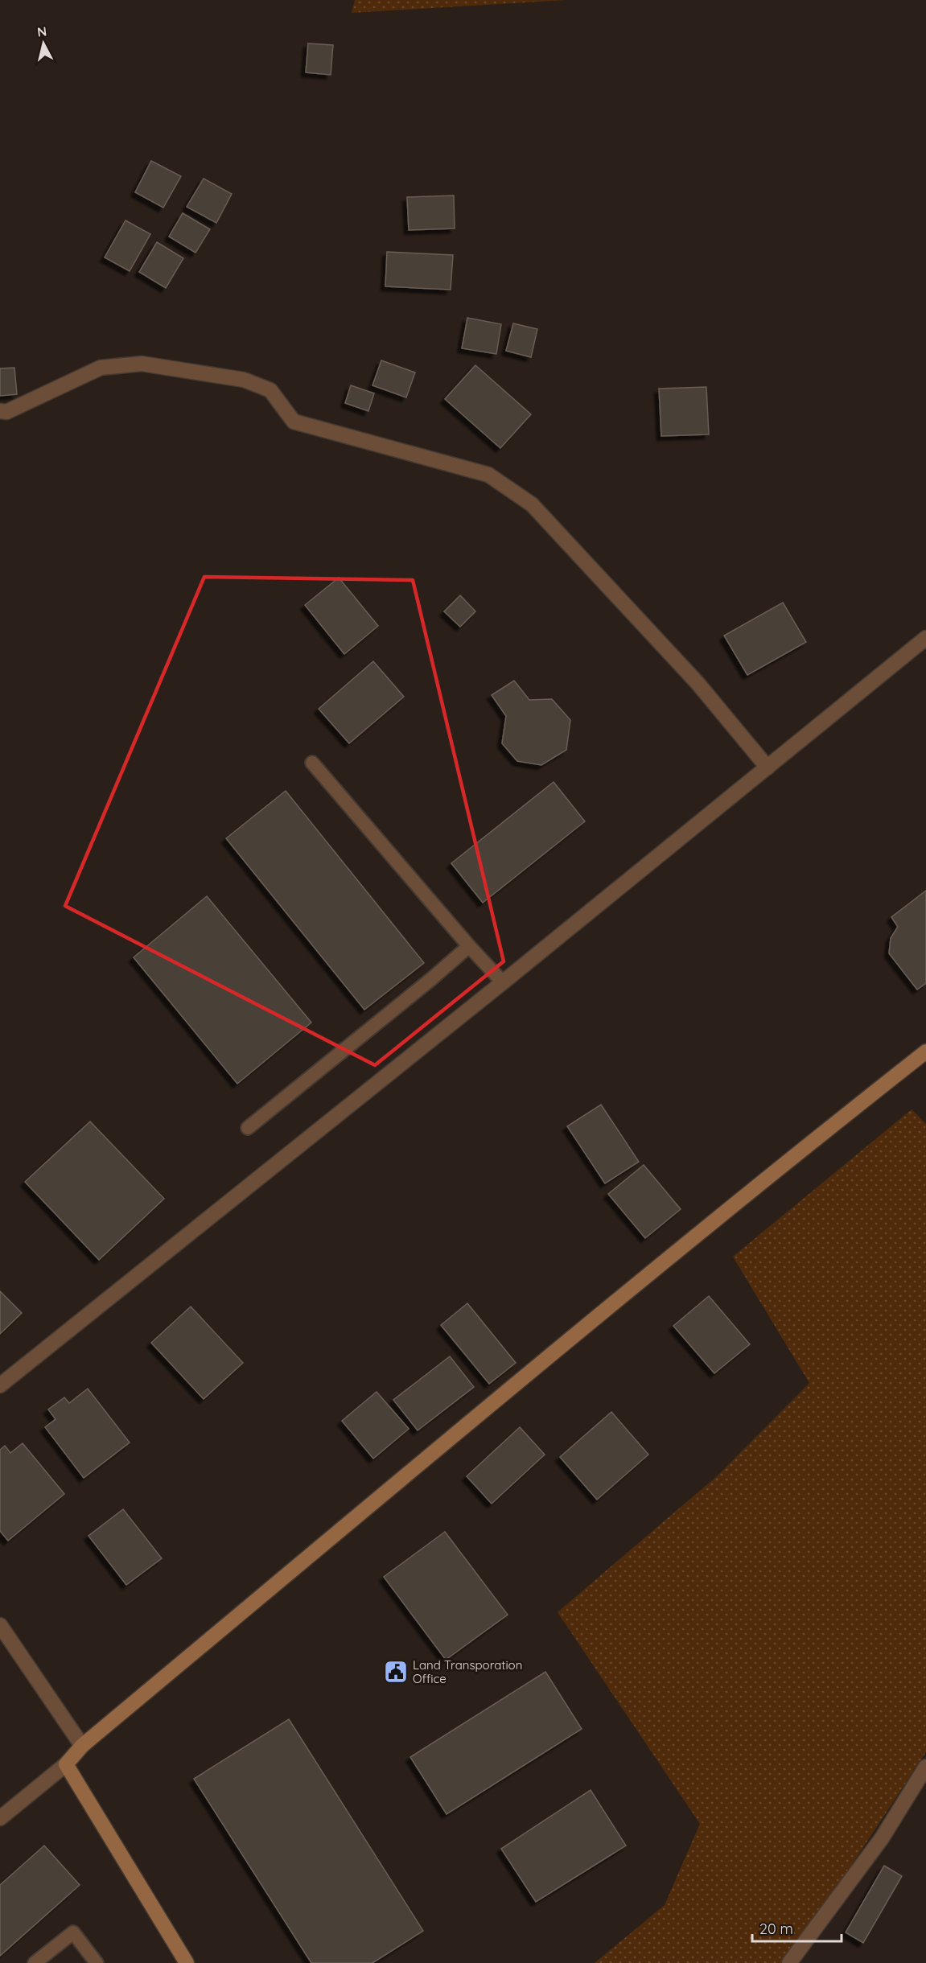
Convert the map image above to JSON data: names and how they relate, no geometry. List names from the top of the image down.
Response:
{
  "places": {
    "public building": ["Land Transporation Office"]
  },
  "scale_bar": "20 m",
  "north": "top"
}
